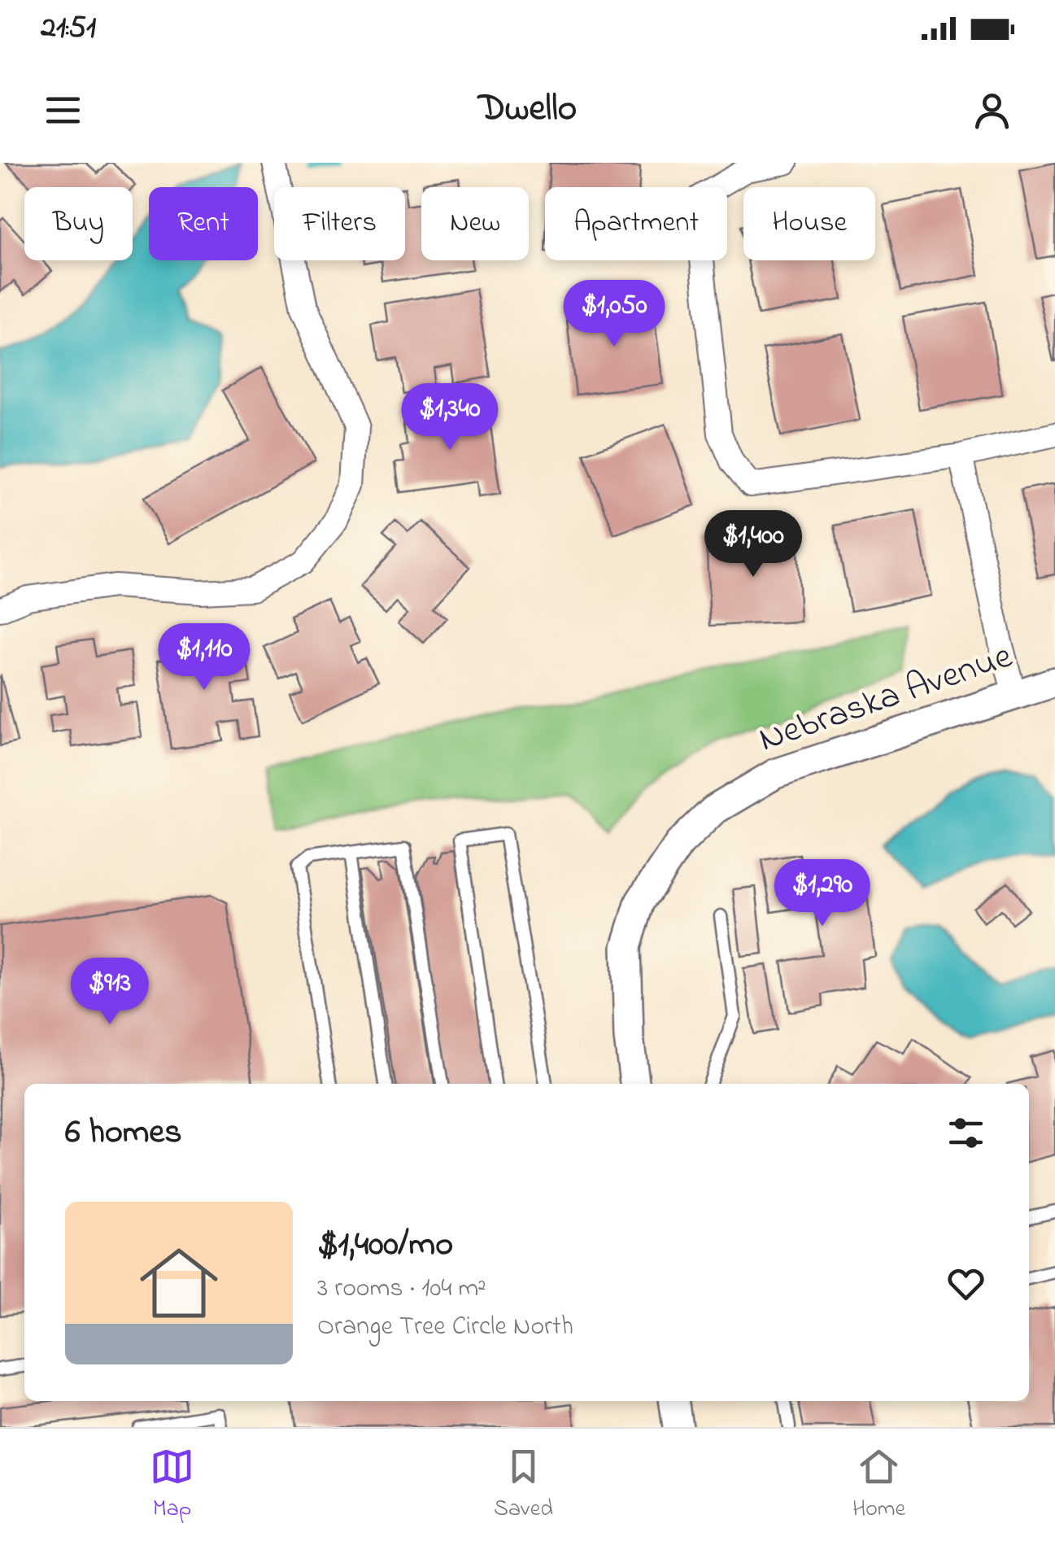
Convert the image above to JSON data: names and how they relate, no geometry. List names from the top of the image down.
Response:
{
  "streets": {
    "street": ["Nebraska Avenue"]
  },
  "page": {
    "status": "21:51",
    "header": "Dwello",
    "chip": [
      "Buy",
      "Rent",
      "Filters",
      "New",
      "Apartment",
      "House"
    ],
    "price": [
      "$1,050",
      "$1,340",
      "$1,400",
      "$1,110",
      "$1,290",
      "$913"
    ],
    "heading": "6 homes",
    "list": [
      {
        "name": "$1,400/mo",
        "note": "3 rooms · 104 m² · Orange Tree Circle North"
      }
    ],
    "tabs": ["Map", "Saved", "Home"]
  }
}
